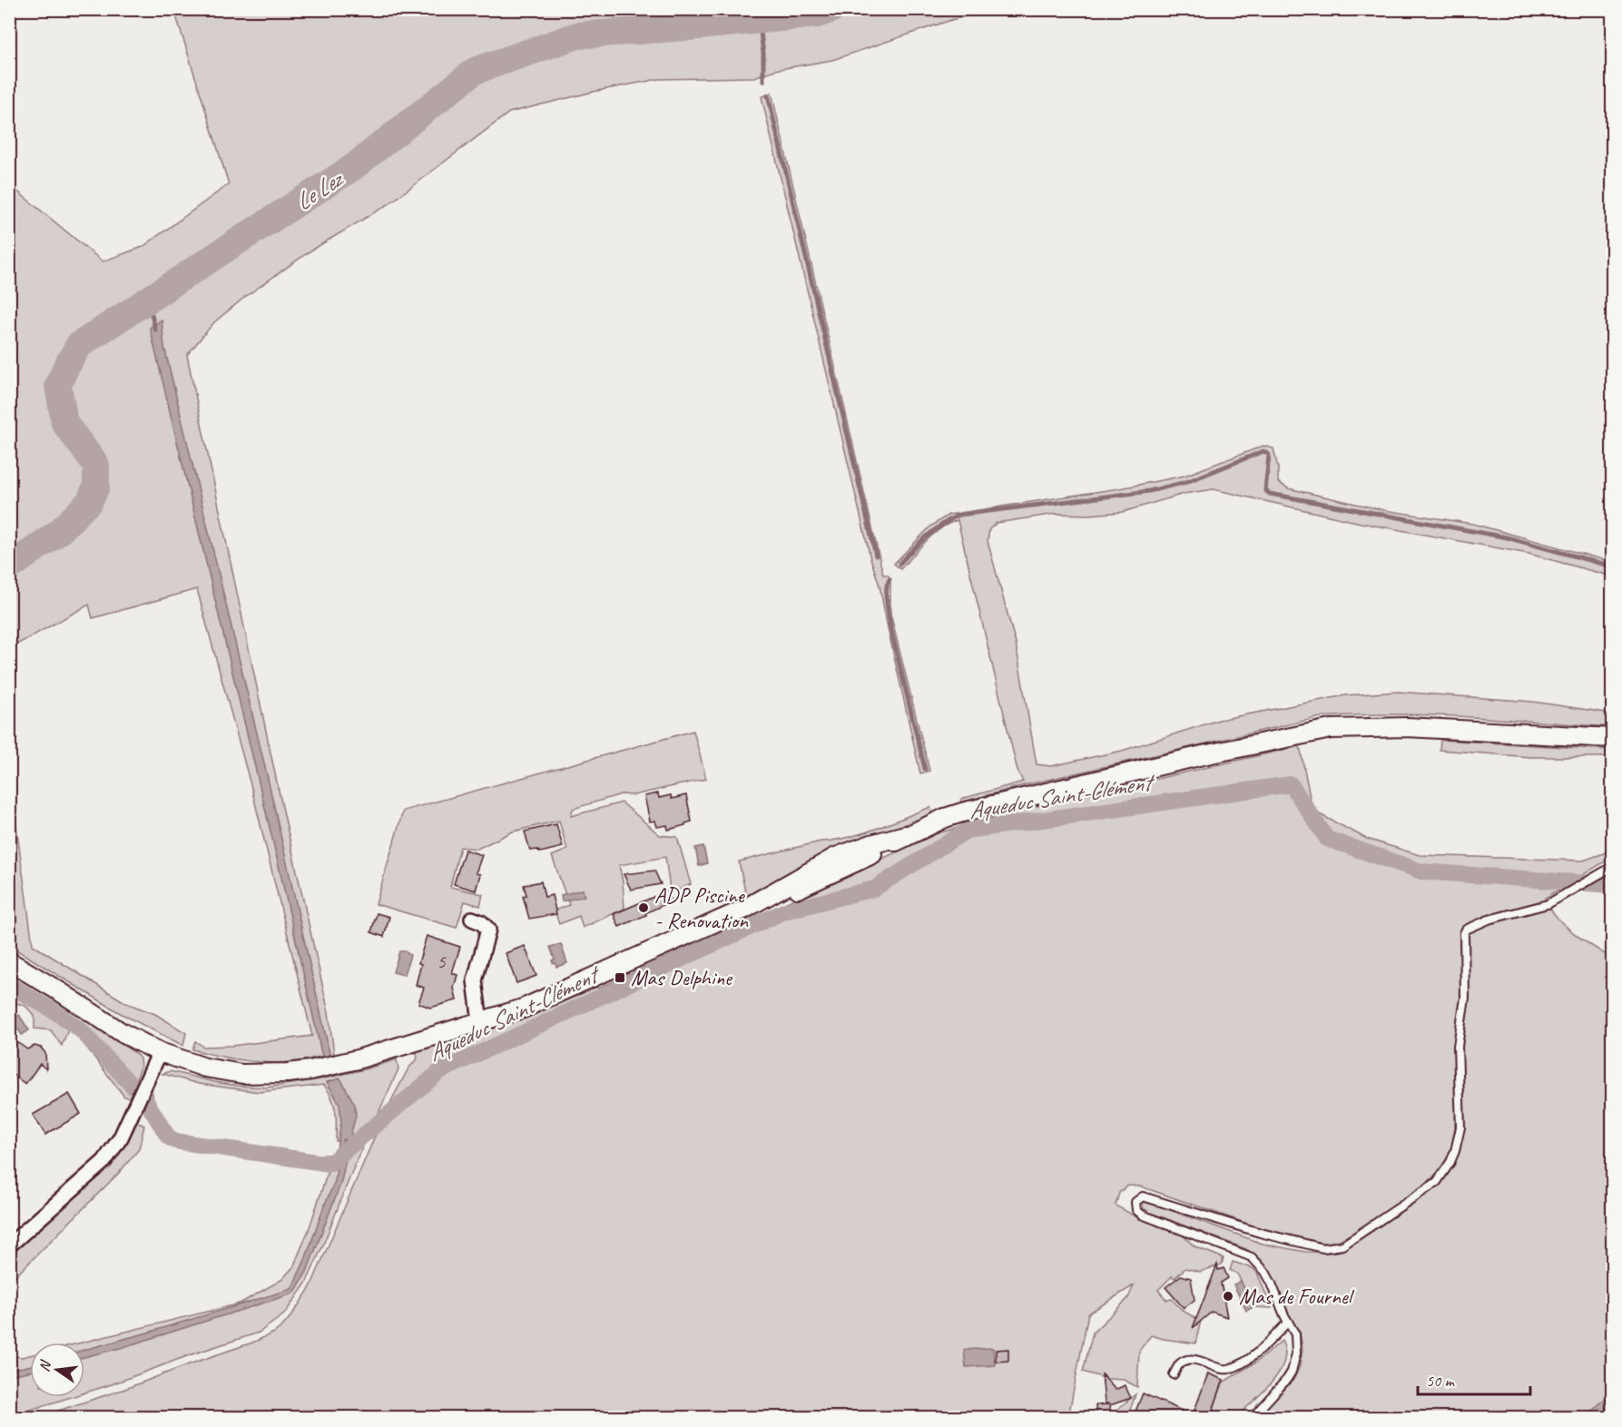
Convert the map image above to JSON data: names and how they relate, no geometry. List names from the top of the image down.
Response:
{
  "water": ["Le Lez", "Aqueduc Saint-Clément"],
  "places": {
    "other": ["ADP Piscine - Renovation", "Mas de Fournel"],
    "transit": ["Mas Delphine"]
  },
  "house_numbers": ["5"],
  "scale_bar": "50 m",
  "north": "left"
}
